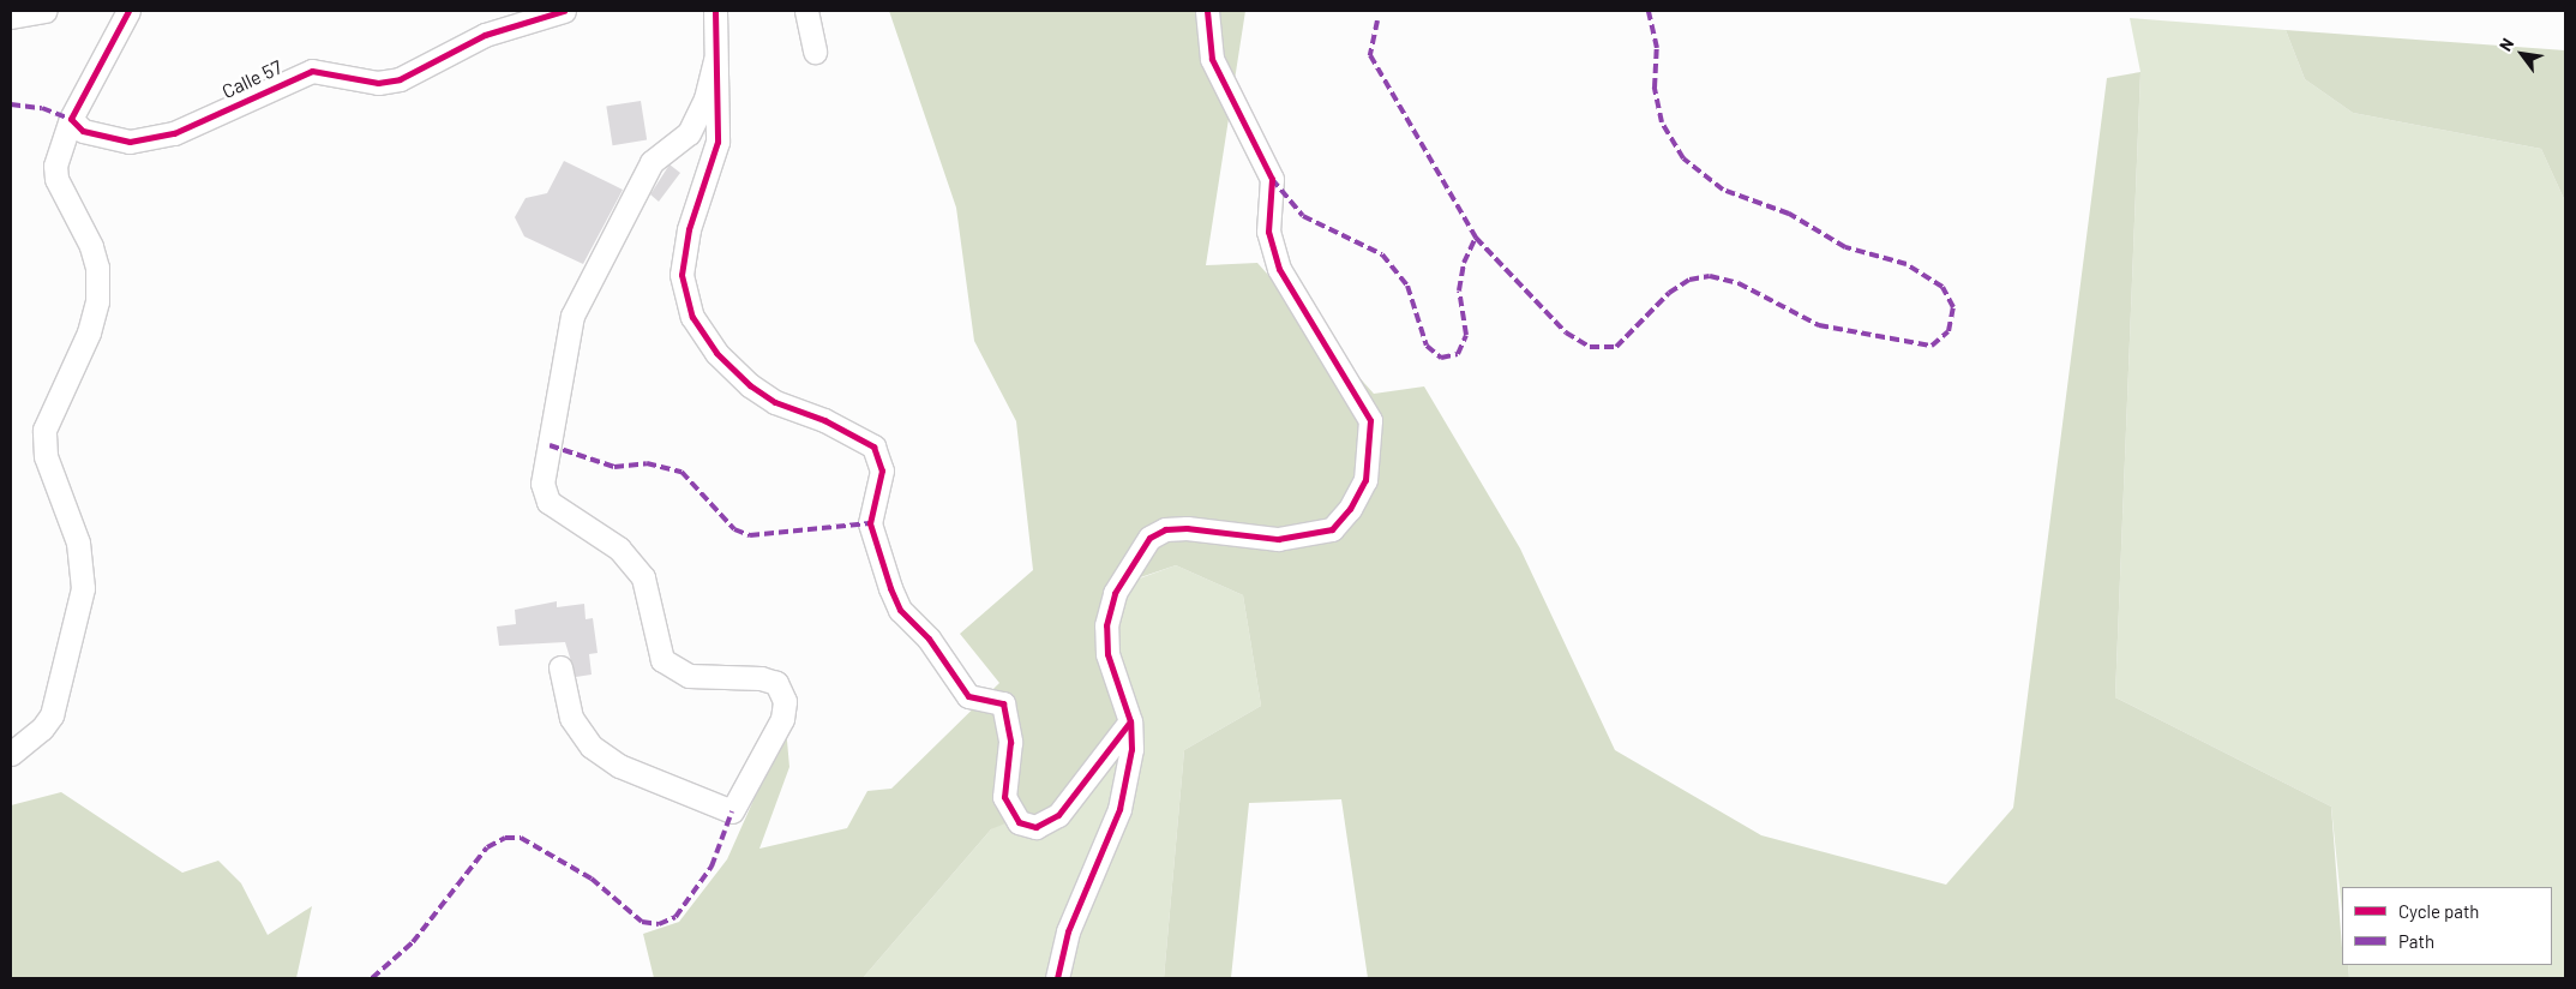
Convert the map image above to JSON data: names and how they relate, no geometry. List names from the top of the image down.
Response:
{
  "streets": {
    "street": ["Calle 57"]
  },
  "legend": ["Cycle path", "Path"],
  "north": "top left"
}
